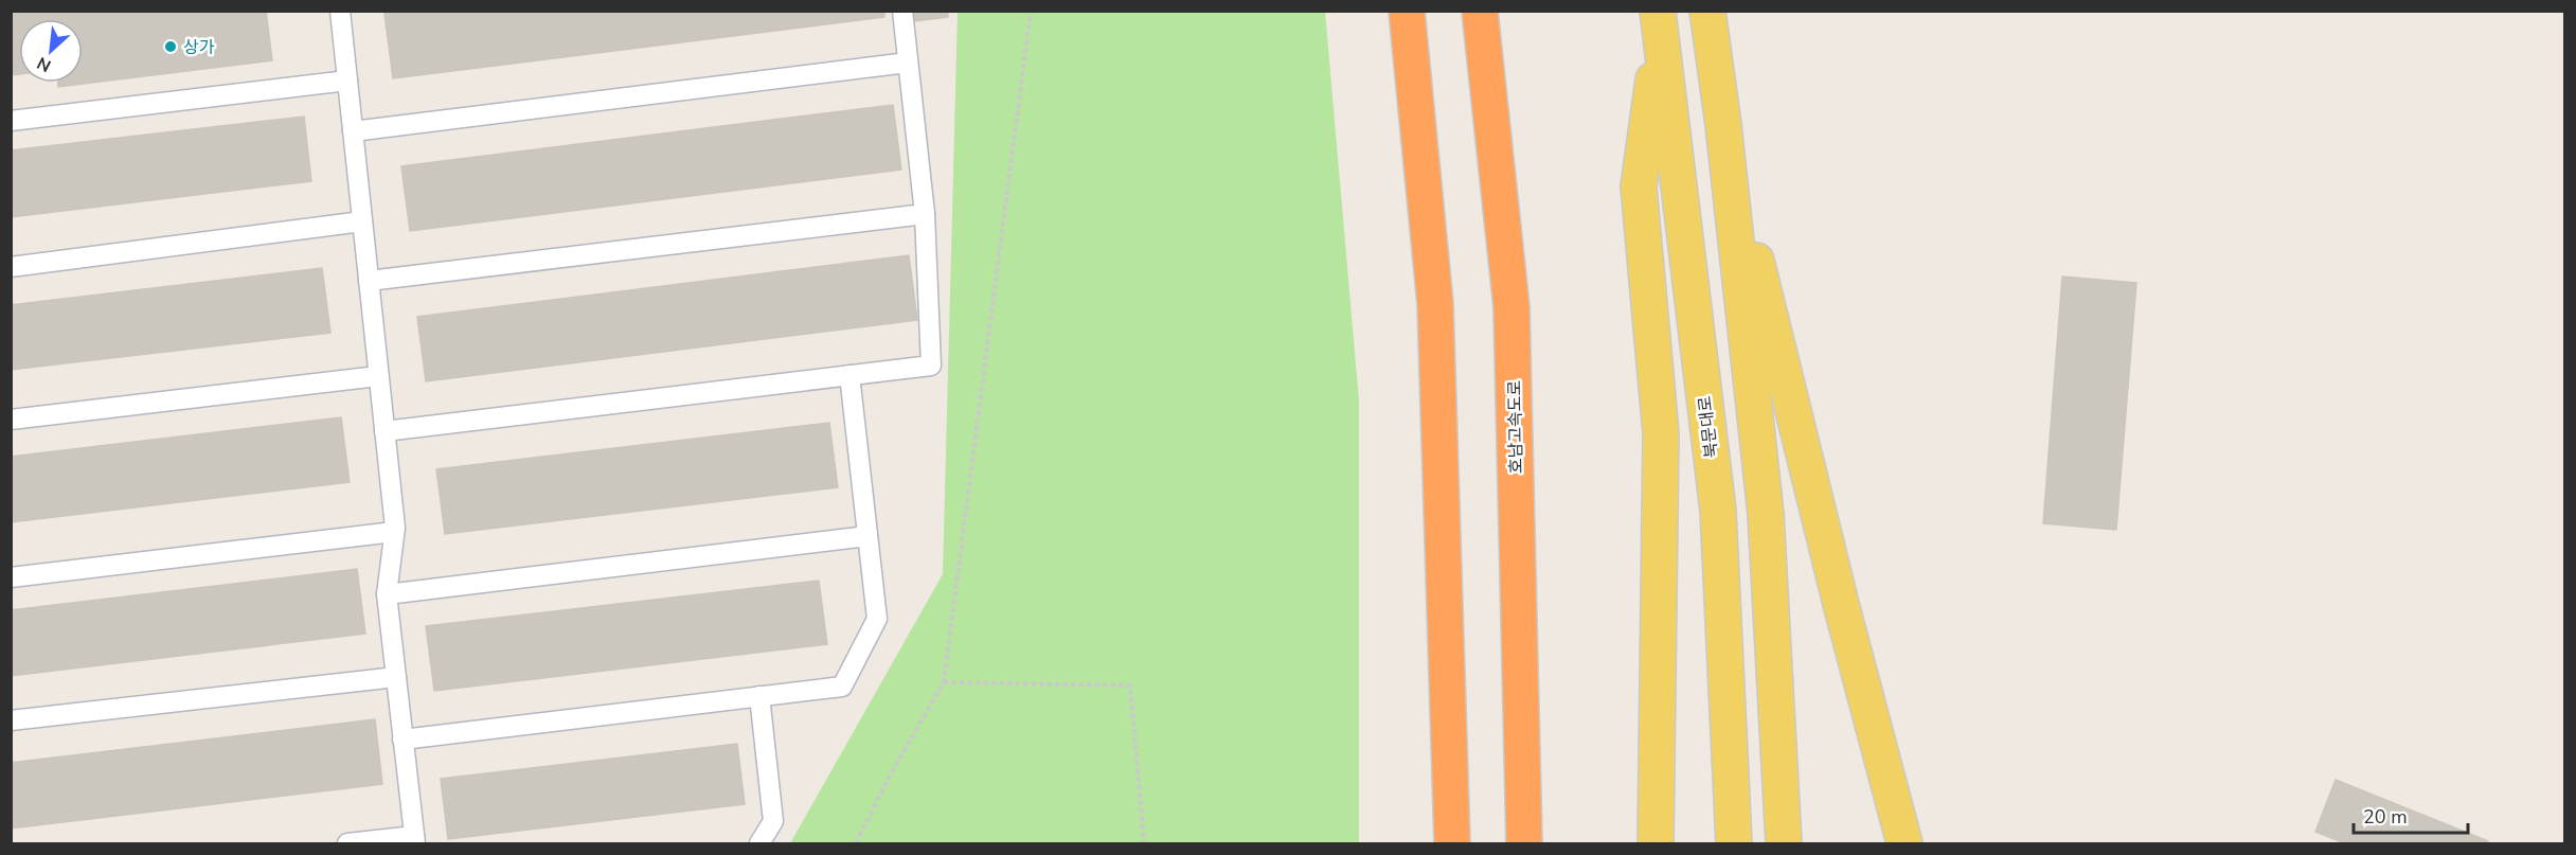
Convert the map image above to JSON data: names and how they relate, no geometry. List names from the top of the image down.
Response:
{
  "streets": {
    "highway": ["호남고속도로"],
    "main road": ["북문대로"]
  },
  "places": ["상가"],
  "scale_bar": "20 m",
  "north": "bottom left"
}
